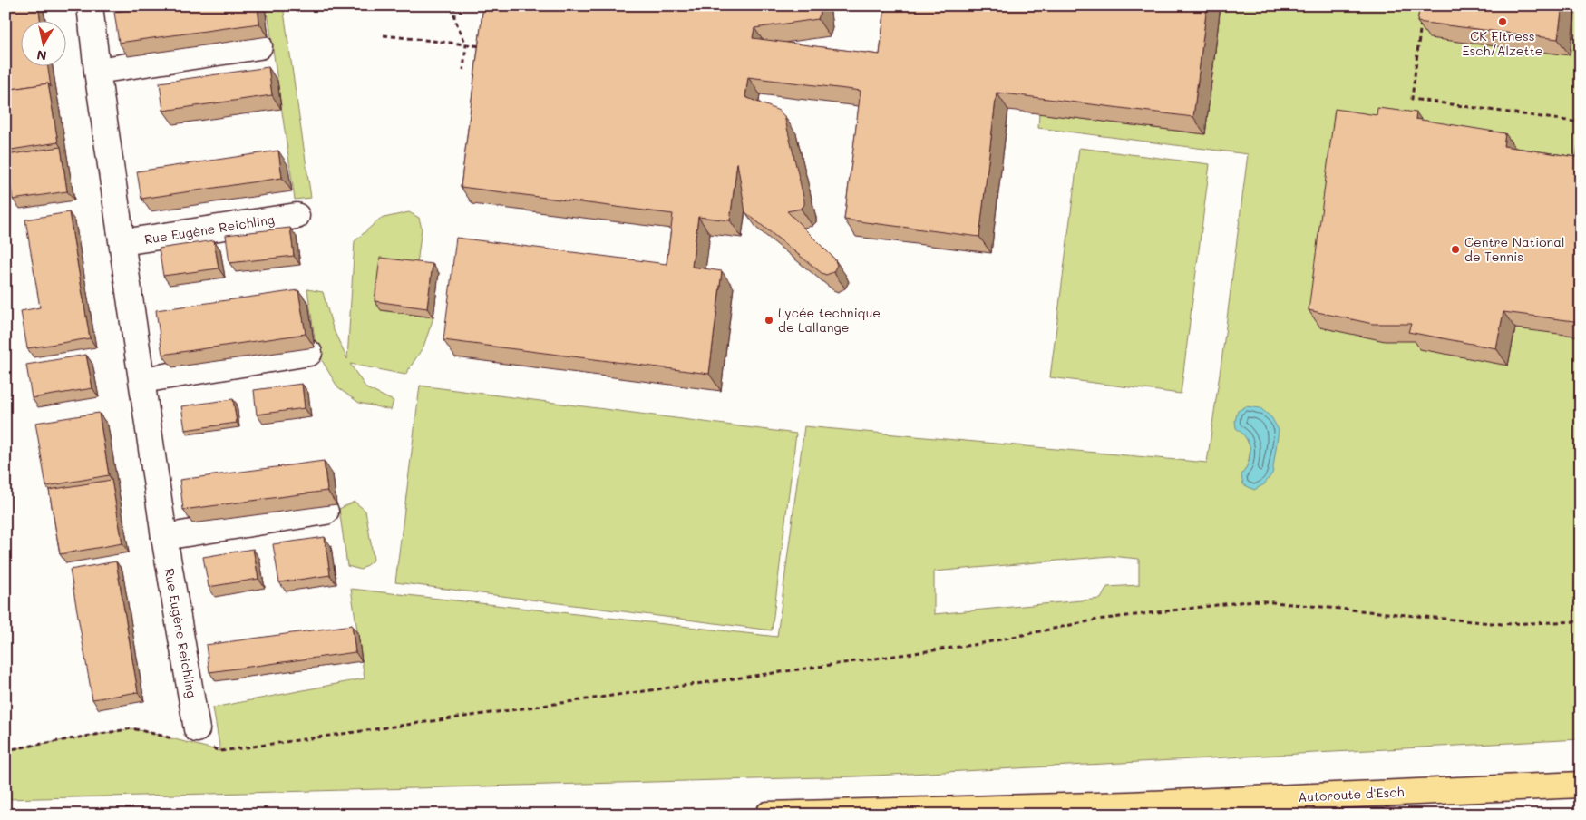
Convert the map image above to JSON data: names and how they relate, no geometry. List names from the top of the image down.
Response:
{
  "streets": {
    "highway": ["Autoroute d'Esch"],
    "street": ["Rue Eugène Reichling"]
  },
  "places": ["CK Fitness Esch/Alzette", "Centre National de Tennis", "Lycée technique de Lallange"],
  "north": "bottom"
}
